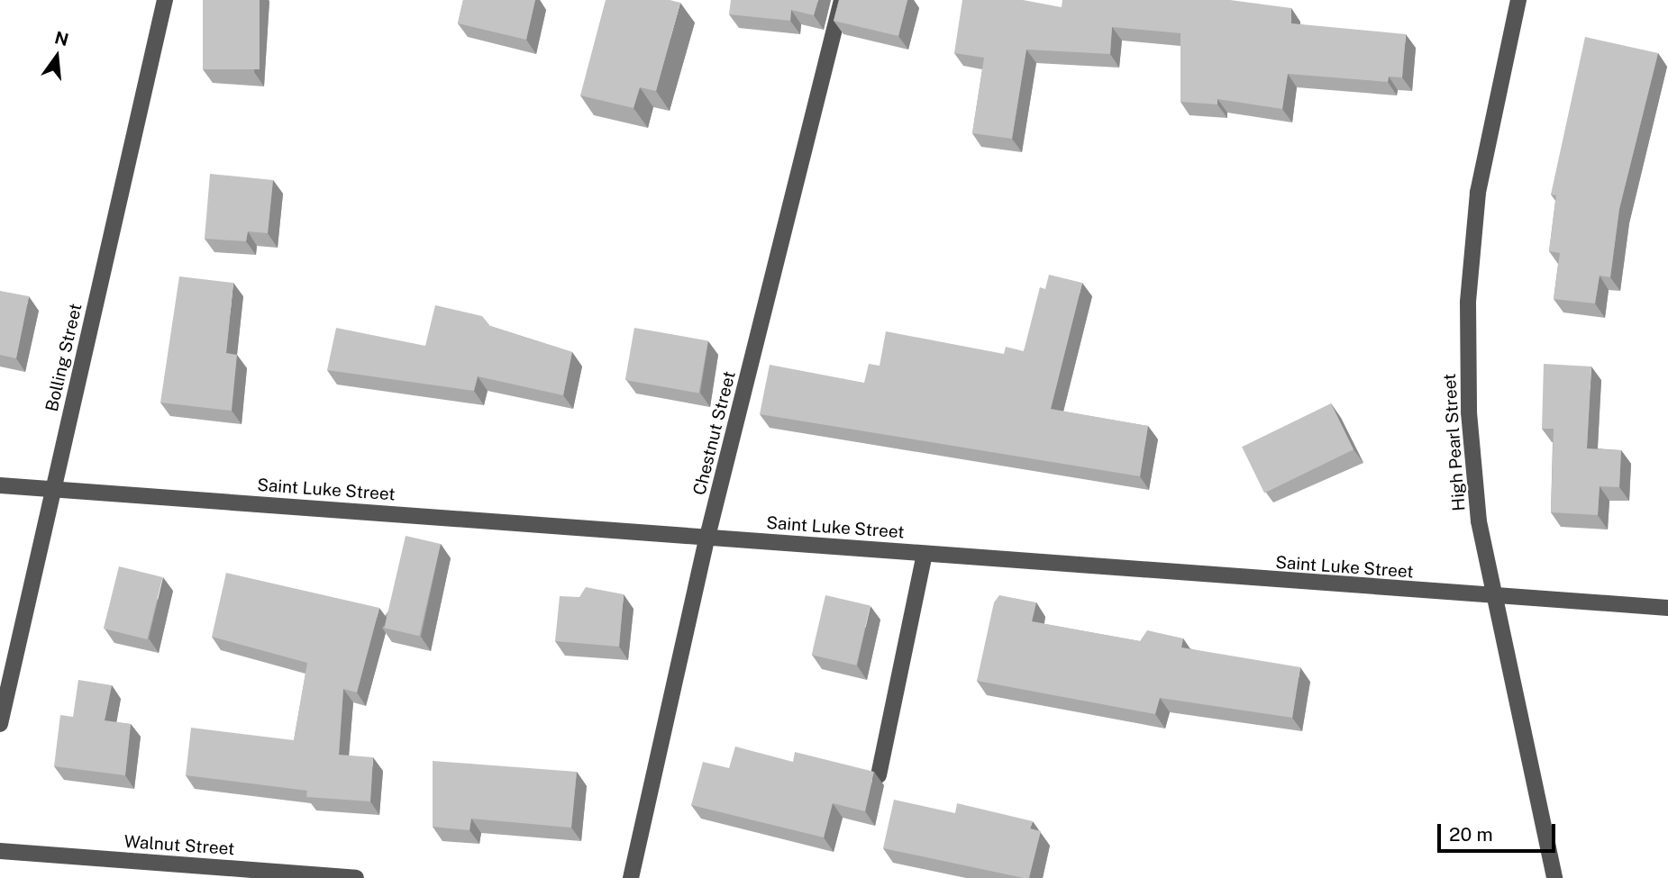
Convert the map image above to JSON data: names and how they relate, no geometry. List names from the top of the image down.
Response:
{
  "streets": {
    "street": [
      "Bolling Street",
      "Chestnut Street",
      "High Pearl Street",
      "Saint Luke Street",
      "Walnut Street"
    ]
  },
  "crossings": [
    ["Bolling Street", "Saint Luke Street"],
    ["Chestnut Street", "Saint Luke Street"],
    ["High Pearl Street", "Saint Luke Street"]
  ],
  "scale_bar": "20 m",
  "north": "top"
}
